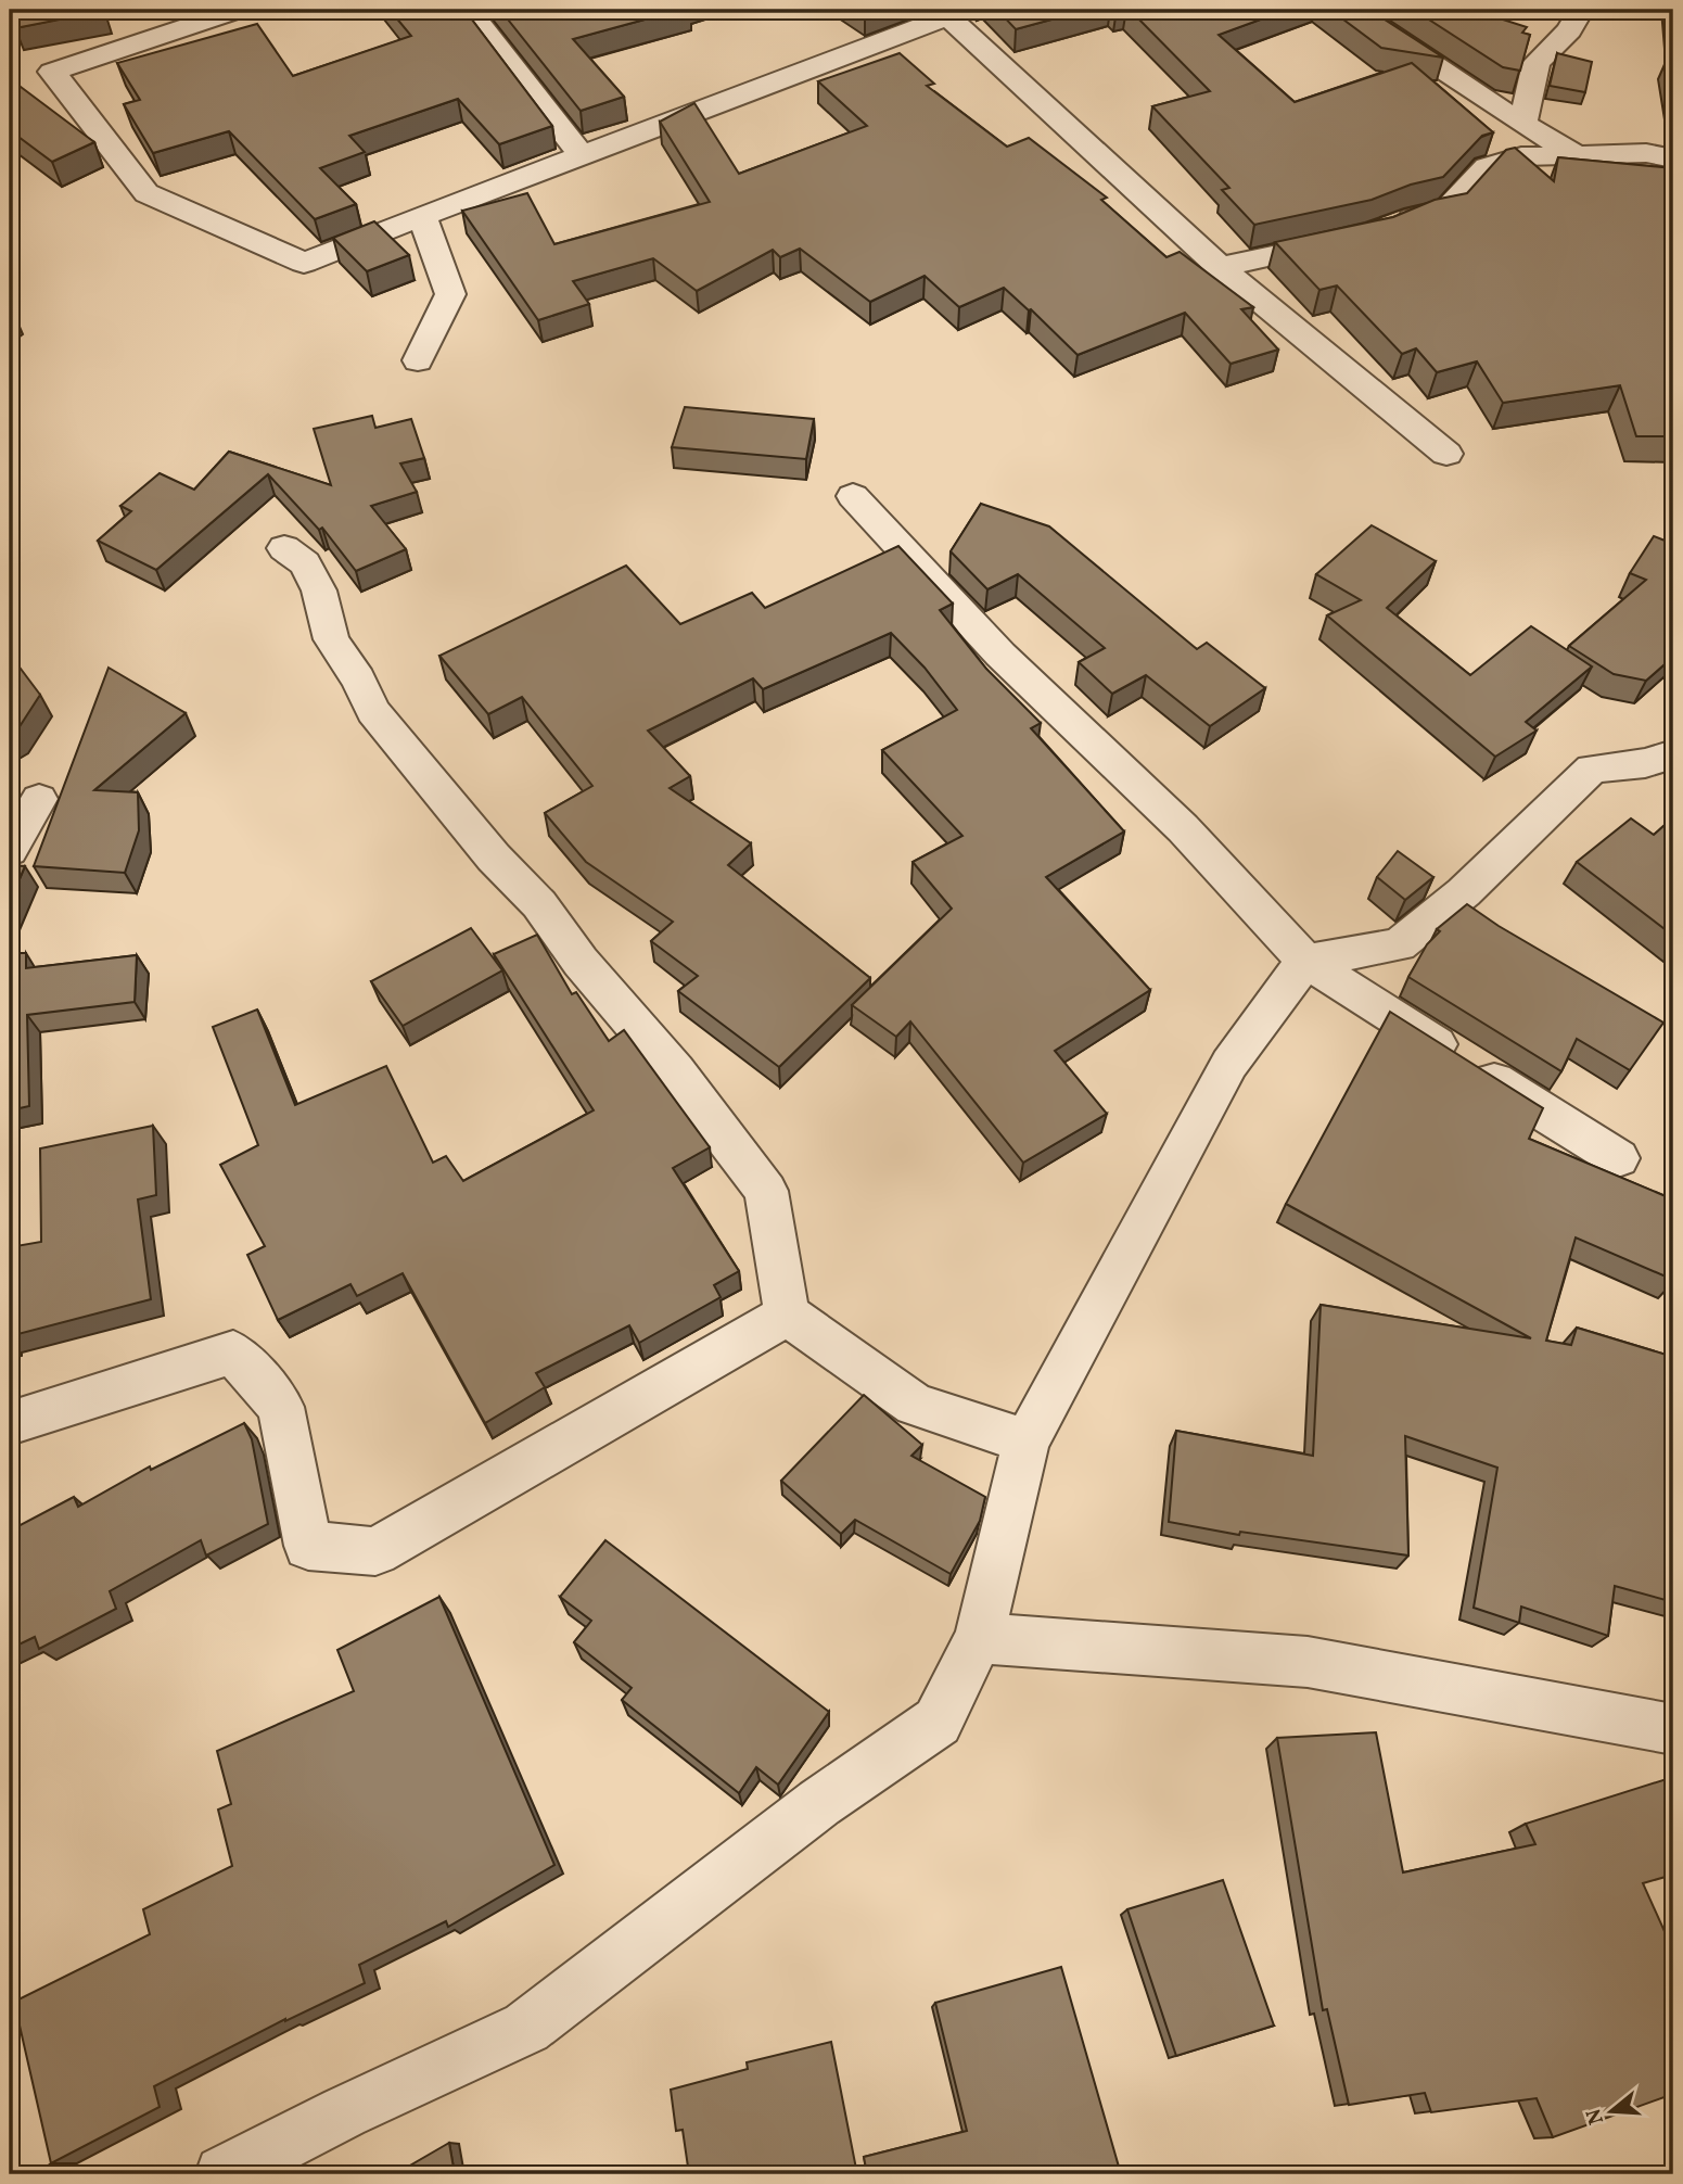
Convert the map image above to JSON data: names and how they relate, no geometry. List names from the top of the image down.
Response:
{
  "north": "left"
}
